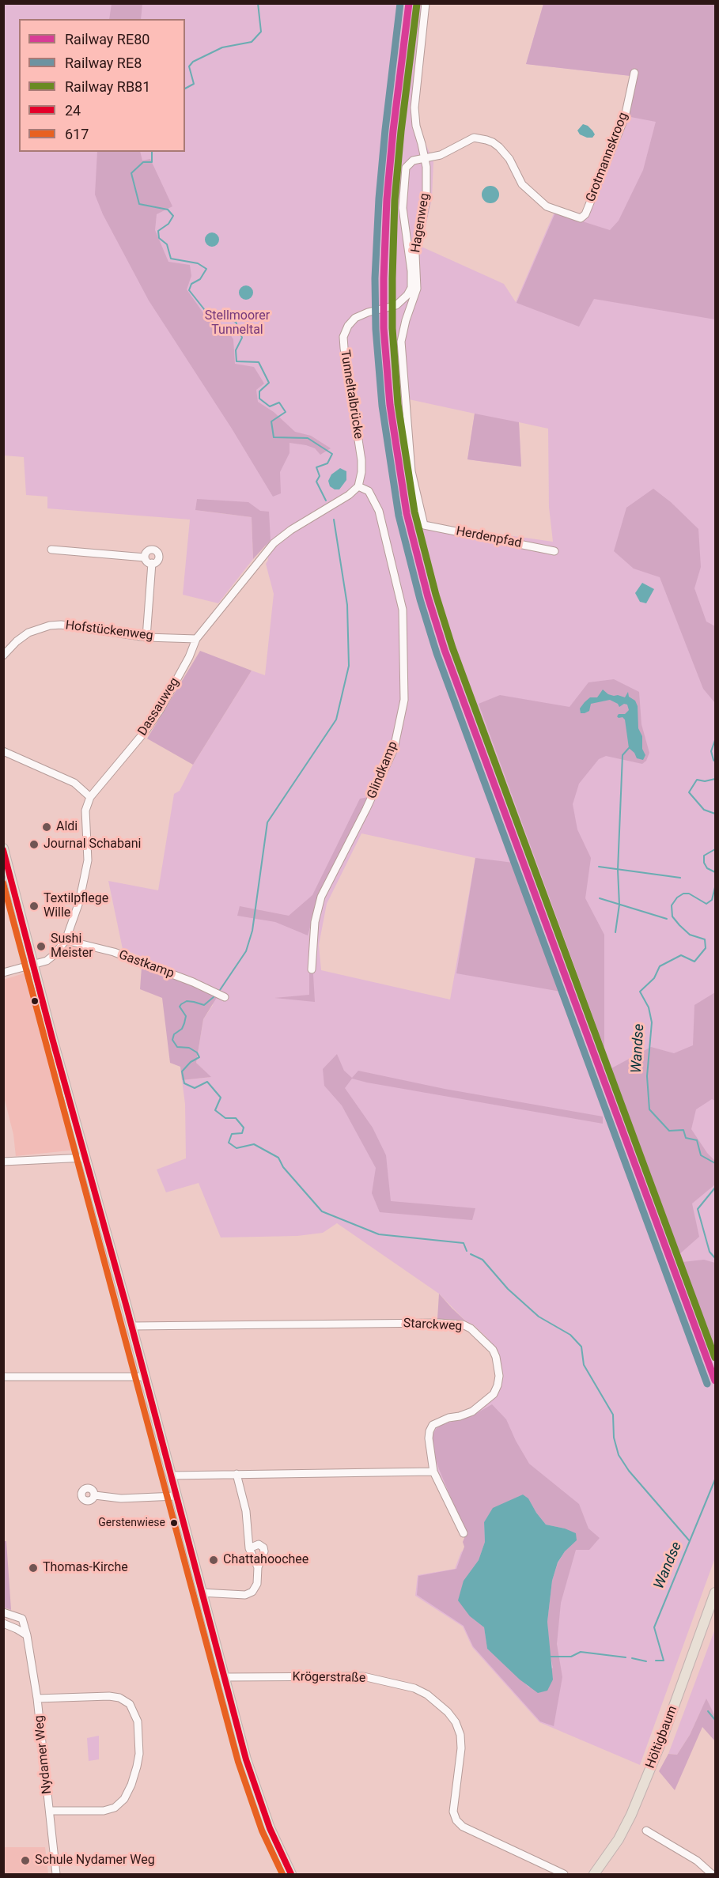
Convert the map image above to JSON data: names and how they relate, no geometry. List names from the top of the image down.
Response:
{
  "streets": {
    "main road": ["Höltigbaum"],
    "street": [
      "Grotmannskroog",
      "Hagenweg",
      "Tunneltalbrücke",
      "Herdenpfad",
      "Hofstückenweg",
      "Dassauweg",
      "Glindkamp",
      "Gastkamp",
      "Starckweg",
      "Krögerstraße",
      "Nydamer Weg"
    ]
  },
  "crossings": [
    ["Grotmannskroog", "Hagenweg"],
    ["Grotmannskroog", "Tunneltalbrücke"],
    ["Hagenweg", "Tunneltalbrücke"],
    ["Hagenweg", "Herdenpfad"],
    ["Tunneltalbrücke", "Dassauweg"],
    ["Tunneltalbrücke", "Glindkamp"],
    ["Hofstückenweg", "Dassauweg"],
    ["Dassauweg", "Glindkamp"],
    ["Dassauweg", "Gastkamp"]
  ],
  "water": ["Wandse"],
  "parks": ["Stellmoorer Tunneltal"],
  "places": [
    "Aldi",
    "Journal Schabani",
    "Textilpflege Wille",
    "Sushi Meister",
    "Gerstenwiese",
    "Chattahoochee",
    "Thomas-Kirche",
    "Schule Nydamer Weg"
  ],
  "lines": [
    "rail line RE80",
    "rail line RE8",
    "rail line RB81",
    "transit line 24",
    "transit line 617"
  ],
  "legend": [
    "Railway RE80",
    "Railway RE8",
    "Railway RB81",
    "24",
    "617"
  ]
}
